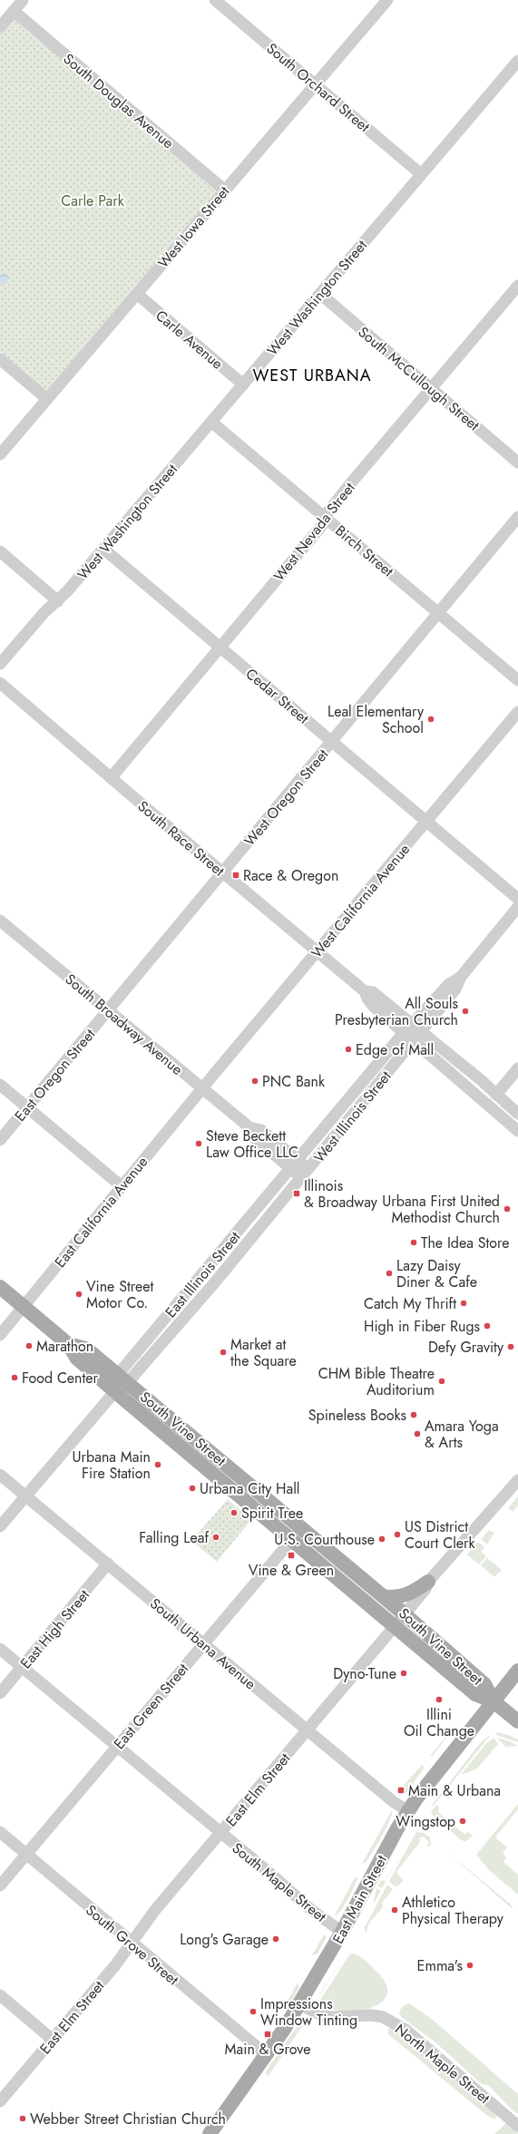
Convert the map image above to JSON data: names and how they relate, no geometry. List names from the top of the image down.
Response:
{
  "streets": {
    "main road": ["South Vine Street", "East Main Street"],
    "street": [
      "South Orchard Street",
      "South Douglas Avenue",
      "West Iowa Street",
      "West Washington Street",
      "Carle Avenue",
      "South McCullough Street",
      "West Nevada Street",
      "Birch Street",
      "Cedar Street",
      "West Oregon Street",
      "South Race Street",
      "West California Avenue",
      "South Broadway Avenue",
      "East Oregon Street",
      "West Illinois Street",
      "East California Avenue",
      "East Illinois Street",
      "East High Street",
      "South Urbana Avenue",
      "East Green Street",
      "East Elm Street",
      "South Maple Street",
      "South Grove Street",
      "North Maple Street"
    ]
  },
  "crossings": [
    ["South Orchard Street", "West Iowa Street"],
    ["South Orchard Street", "West Washington Street"],
    ["South Douglas Avenue", "West Iowa Street"],
    ["West Iowa Street", "Carle Avenue"],
    ["West Washington Street", "Carle Avenue"],
    ["West Washington Street", "South McCullough Street"],
    ["West Washington Street", "Birch Street"],
    ["West Washington Street", "Cedar Street"],
    ["South McCullough Street", "West Nevada Street"],
    ["West Nevada Street", "Birch Street"],
    ["West Nevada Street", "Cedar Street"],
    ["West Nevada Street", "South Race Street"],
    ["Birch Street", "West Oregon Street"],
    ["Cedar Street", "West Oregon Street"],
    ["Cedar Street", "West California Avenue"],
    ["West Oregon Street", "South Race Street"],
    ["West Oregon Street", "South Broadway Avenue"],
    ["West Oregon Street", "East Oregon Street"],
    ["South Race Street", "West California Avenue"],
    ["South Race Street", "West Illinois Street"],
    ["West California Avenue", "South Broadway Avenue"],
    ["West California Avenue", "East California Avenue"],
    ["South Broadway Avenue", "East Oregon Street"],
    ["South Broadway Avenue", "West Illinois Street"],
    ["South Broadway Avenue", "East California Avenue"],
    ["South Broadway Avenue", "East Illinois Street"],
    ["West Illinois Street", "East Illinois Street"],
    ["East California Avenue", "South Vine Street"],
    ["East Illinois Street", "South Vine Street"],
    ["East Illinois Street", "South Urbana Avenue"],
    ["South Vine Street", "East Green Street"],
    ["South Vine Street", "East Elm Street"],
    ["South Vine Street", "East Main Street"],
    ["East High Street", "South Urbana Avenue"],
    ["East High Street", "South Maple Street"],
    ["South Urbana Avenue", "East Green Street"],
    ["South Urbana Avenue", "East Elm Street"],
    ["South Urbana Avenue", "East Main Street"],
    ["East Green Street", "South Maple Street"],
    ["East Green Street", "South Grove Street"],
    ["East Elm Street", "South Maple Street"],
    ["East Elm Street", "South Grove Street"],
    ["South Maple Street", "East Main Street"],
    ["East Main Street", "South Grove Street"],
    ["East Main Street", "North Maple Street"]
  ],
  "districts": ["WEST URBANA"],
  "parks": ["Carle Park"],
  "places": {
    "other": [
      "Leal Elementary School",
      "All Souls Presbyterian Church",
      "Edge of Mall",
      "PNC Bank",
      "Steve Beckett Law Office LLC",
      "Urbana First United Methodist Church",
      "The Idea Store",
      "Lazy Daisy Diner & Cafe",
      "Vine Street Motor Co.",
      "Catch My Thrift",
      "High in Fiber Rugs",
      "Marathon",
      "Defy Gravity",
      "Market at the Square",
      "Food Center",
      "CHM Bible Theatre Auditorium",
      "Spineless Books",
      "Amara Yoga & Arts",
      "Urbana Main Fire Station",
      "Urbana City Hall",
      "Spirit Tree",
      "US District Court Clerk",
      "Falling Leaf",
      "U.S. Courthouse",
      "Dyno-Tune",
      "Illini Oil Change",
      "Wingstop",
      "Athletico Physical Therapy",
      "Long's Garage",
      "Emma's",
      "Impressions Window Tinting",
      "Webber Street Christian Church"
    ],
    "transit": [
      "Race & Oregon",
      "Illinois & Broadway",
      "Vine & Green",
      "Main & Urbana",
      "Main & Grove"
    ]
  }
}
